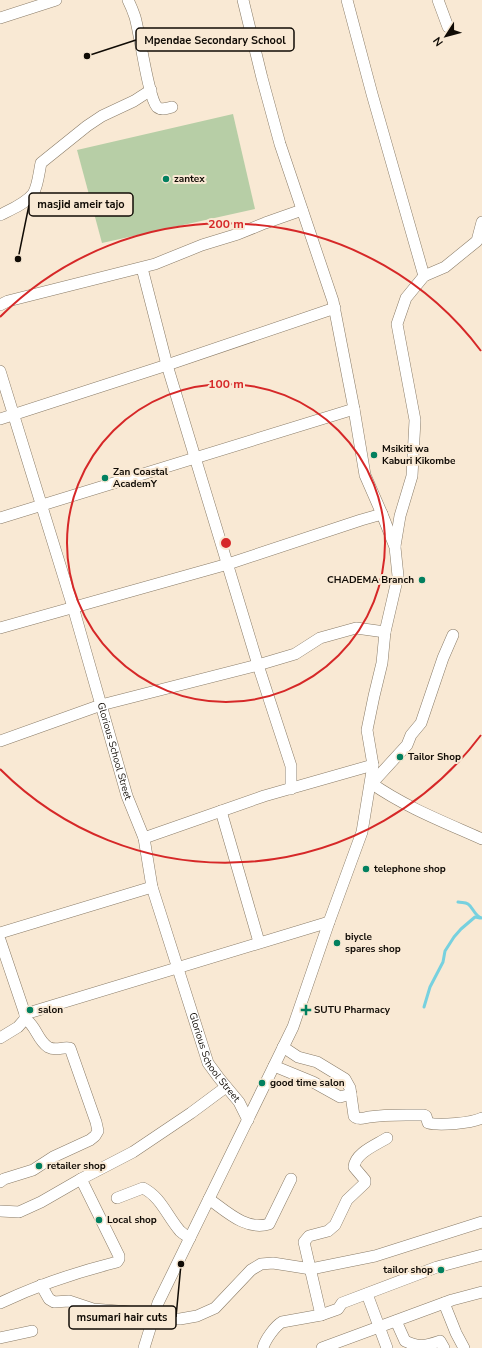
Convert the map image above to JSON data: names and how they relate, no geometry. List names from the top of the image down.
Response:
{
  "streets": {
    "street": ["Glorious School Street"]
  },
  "places": {
    "other": [
      "Mpendae Secondary School",
      "zantex",
      "masjid ameir tajo",
      "Msikiti wa Kaburi Kikombe",
      "Zan Coastal AcademY",
      "CHADEMA Branch",
      "Tailor Shop",
      "telephone shop",
      "biycle spares shop",
      "salon",
      "good time salon",
      "retailer shop",
      "Local shop",
      "msumari hair cuts",
      "tailor shop"
    ],
    "health": ["SUTU Pharmacy"]
  },
  "north": "bottom left",
  "rings": ["200 m", "100 m"]
}
